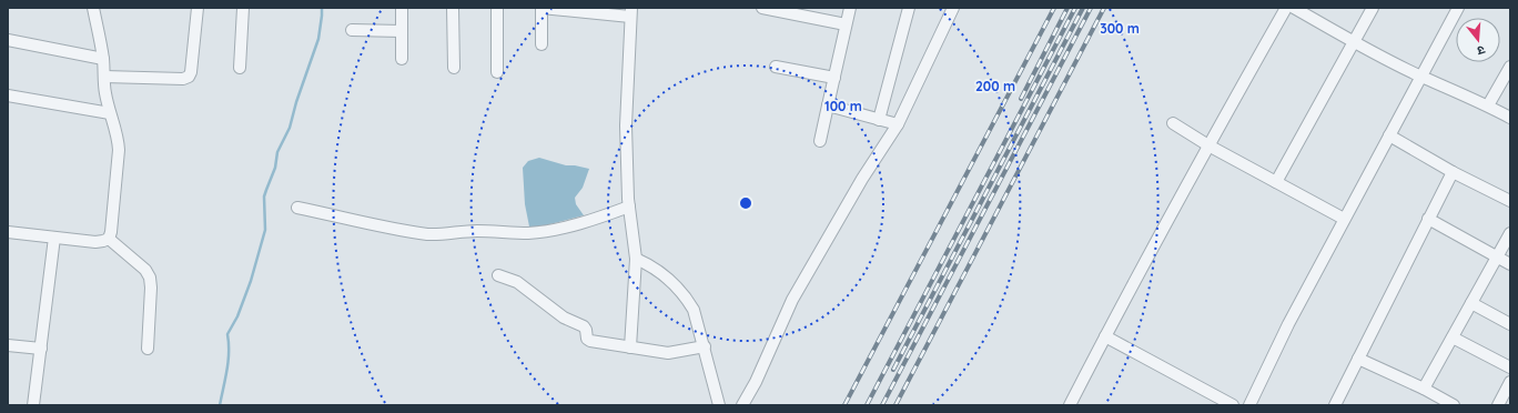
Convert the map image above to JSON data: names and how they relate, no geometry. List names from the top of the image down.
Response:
{
  "north": "bottom",
  "rings": ["300 m", "200 m", "100 m"]
}
